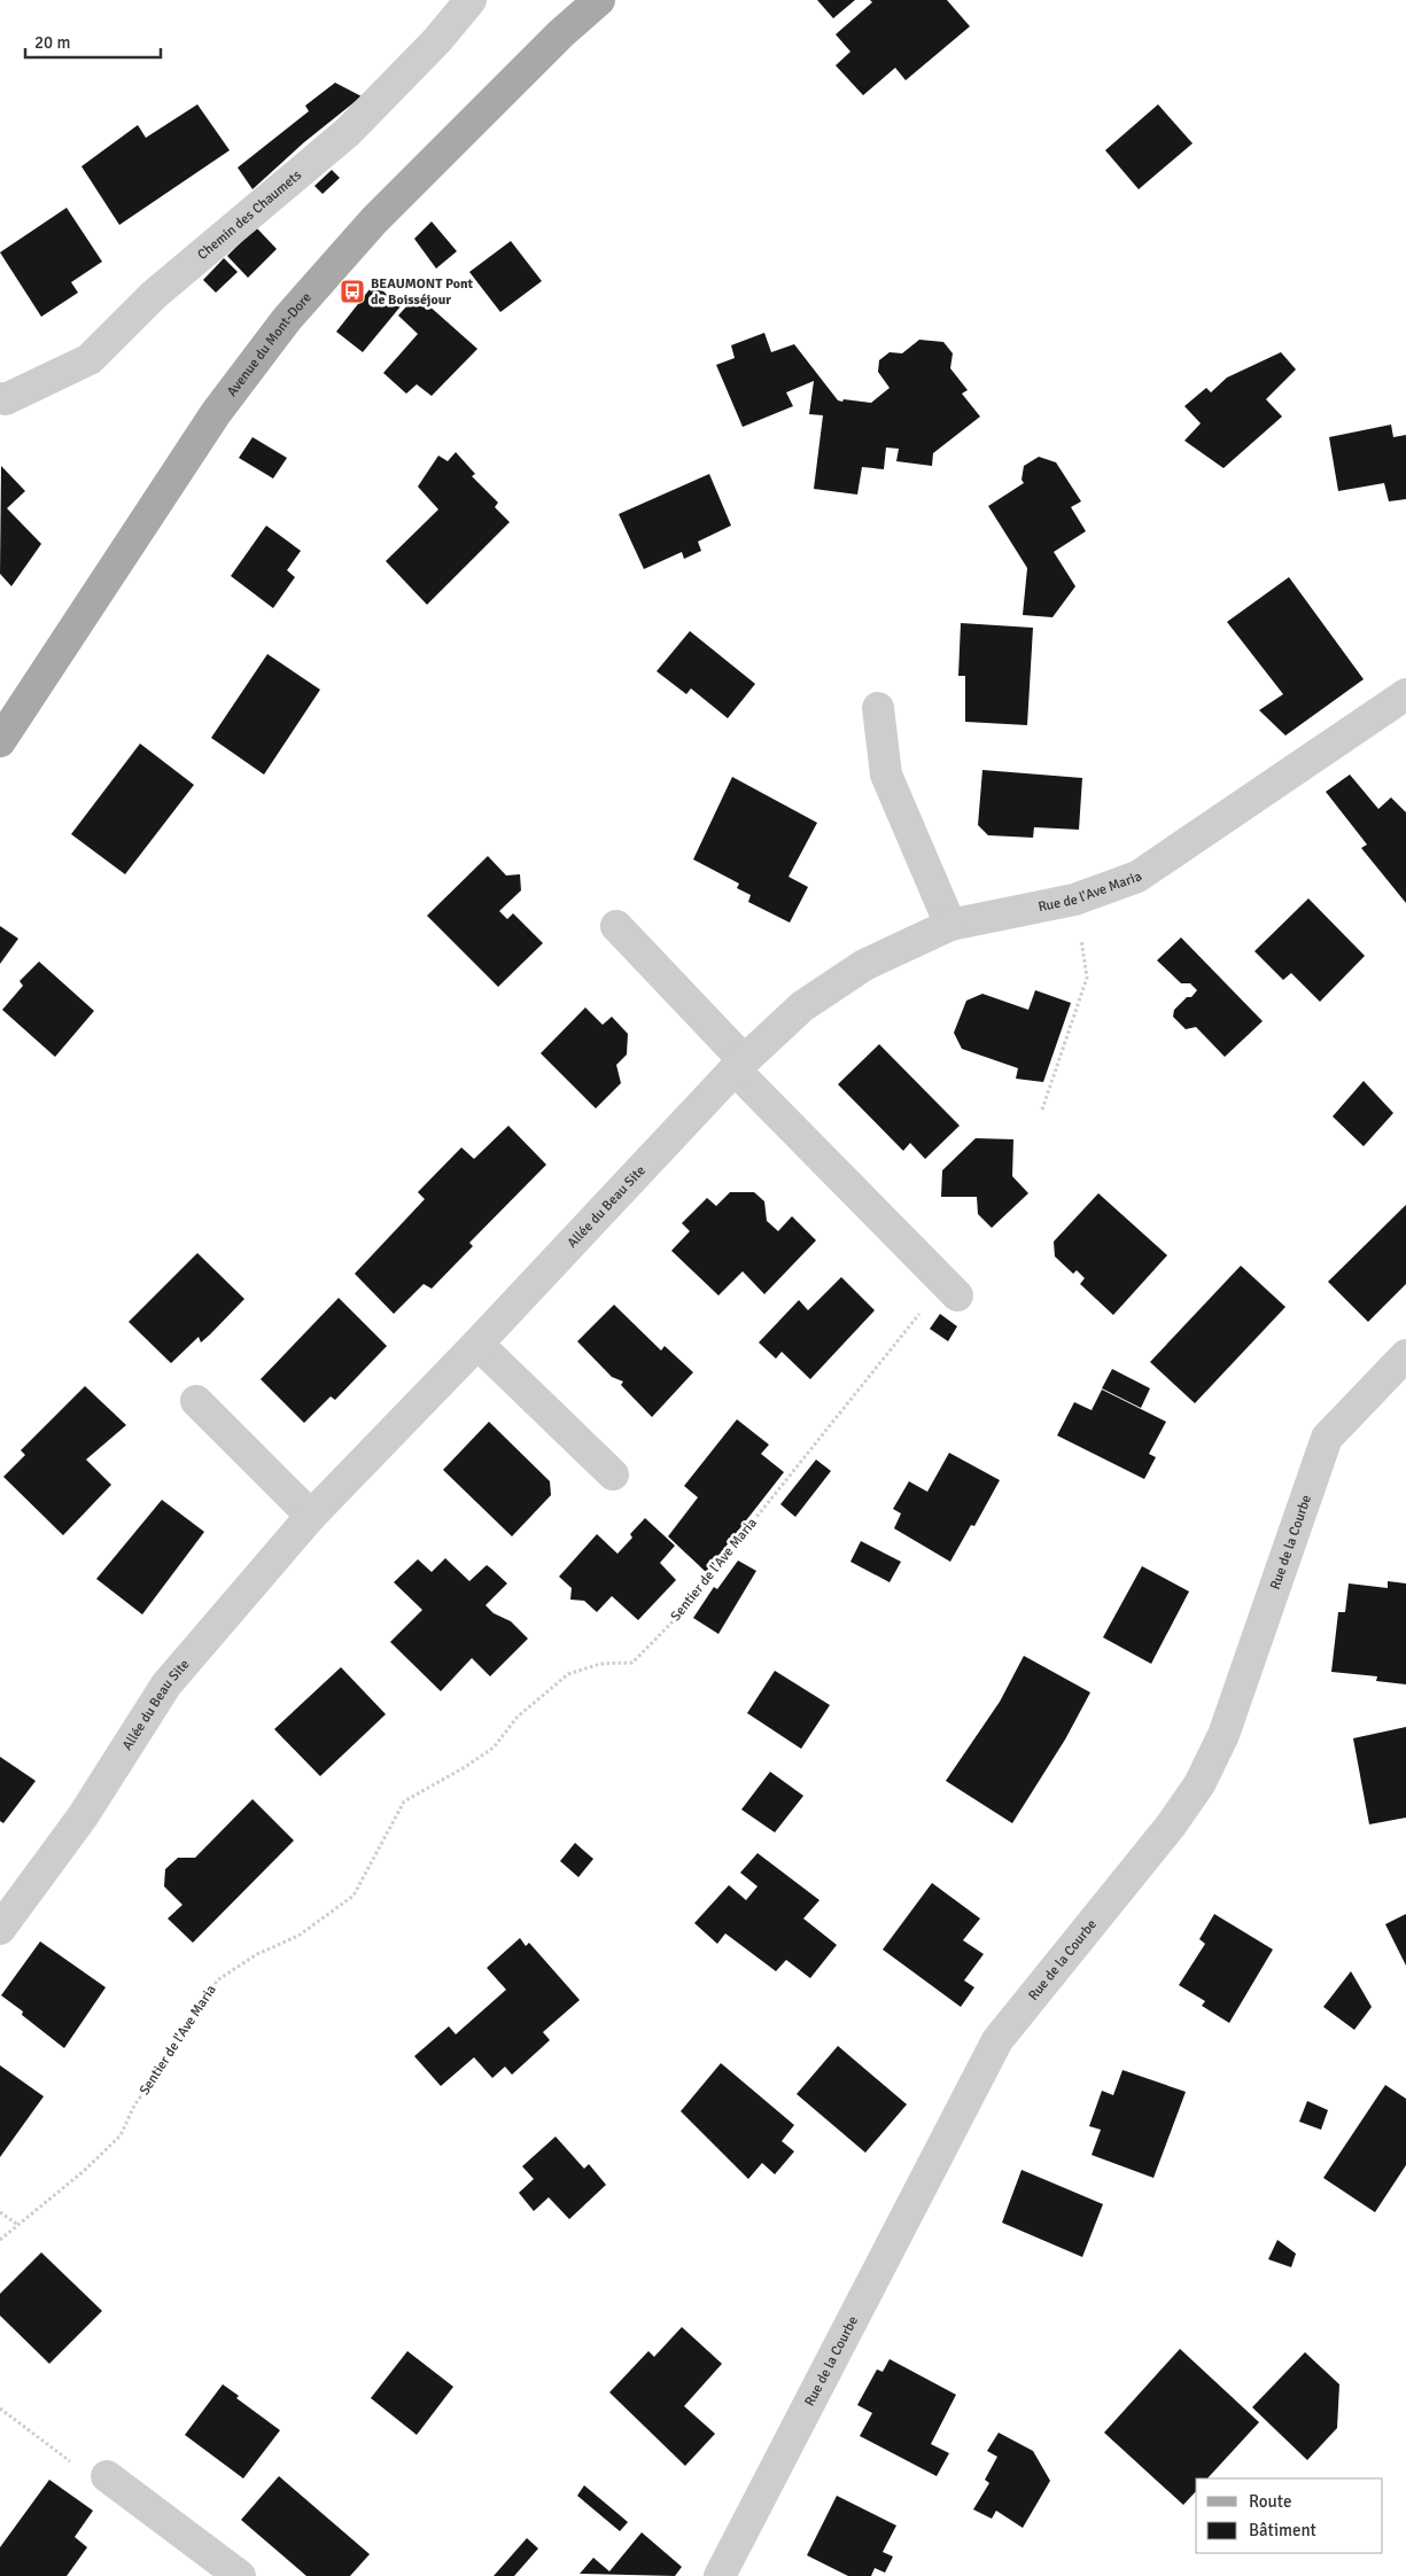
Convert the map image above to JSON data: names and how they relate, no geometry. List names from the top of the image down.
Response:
{
  "streets": {
    "main road": ["Avenue du Mont-Dore"],
    "street": [
      "Chemin des Chaumets",
      "Rue de l'Ave Maria",
      "Allée du Beau Site",
      "Rue de la Courbe"
    ],
    "path": ["Sentier de l'Ave Maria"]
  },
  "crossings": [
    ["Rue de l'Ave Maria", "Allée du Beau Site"]
  ],
  "places": {
    "bus stop": ["BEAUMONT Pont de Boisséjour"]
  },
  "legend": ["Route", "Bâtiment"],
  "scale_bar": "20 m"
}
